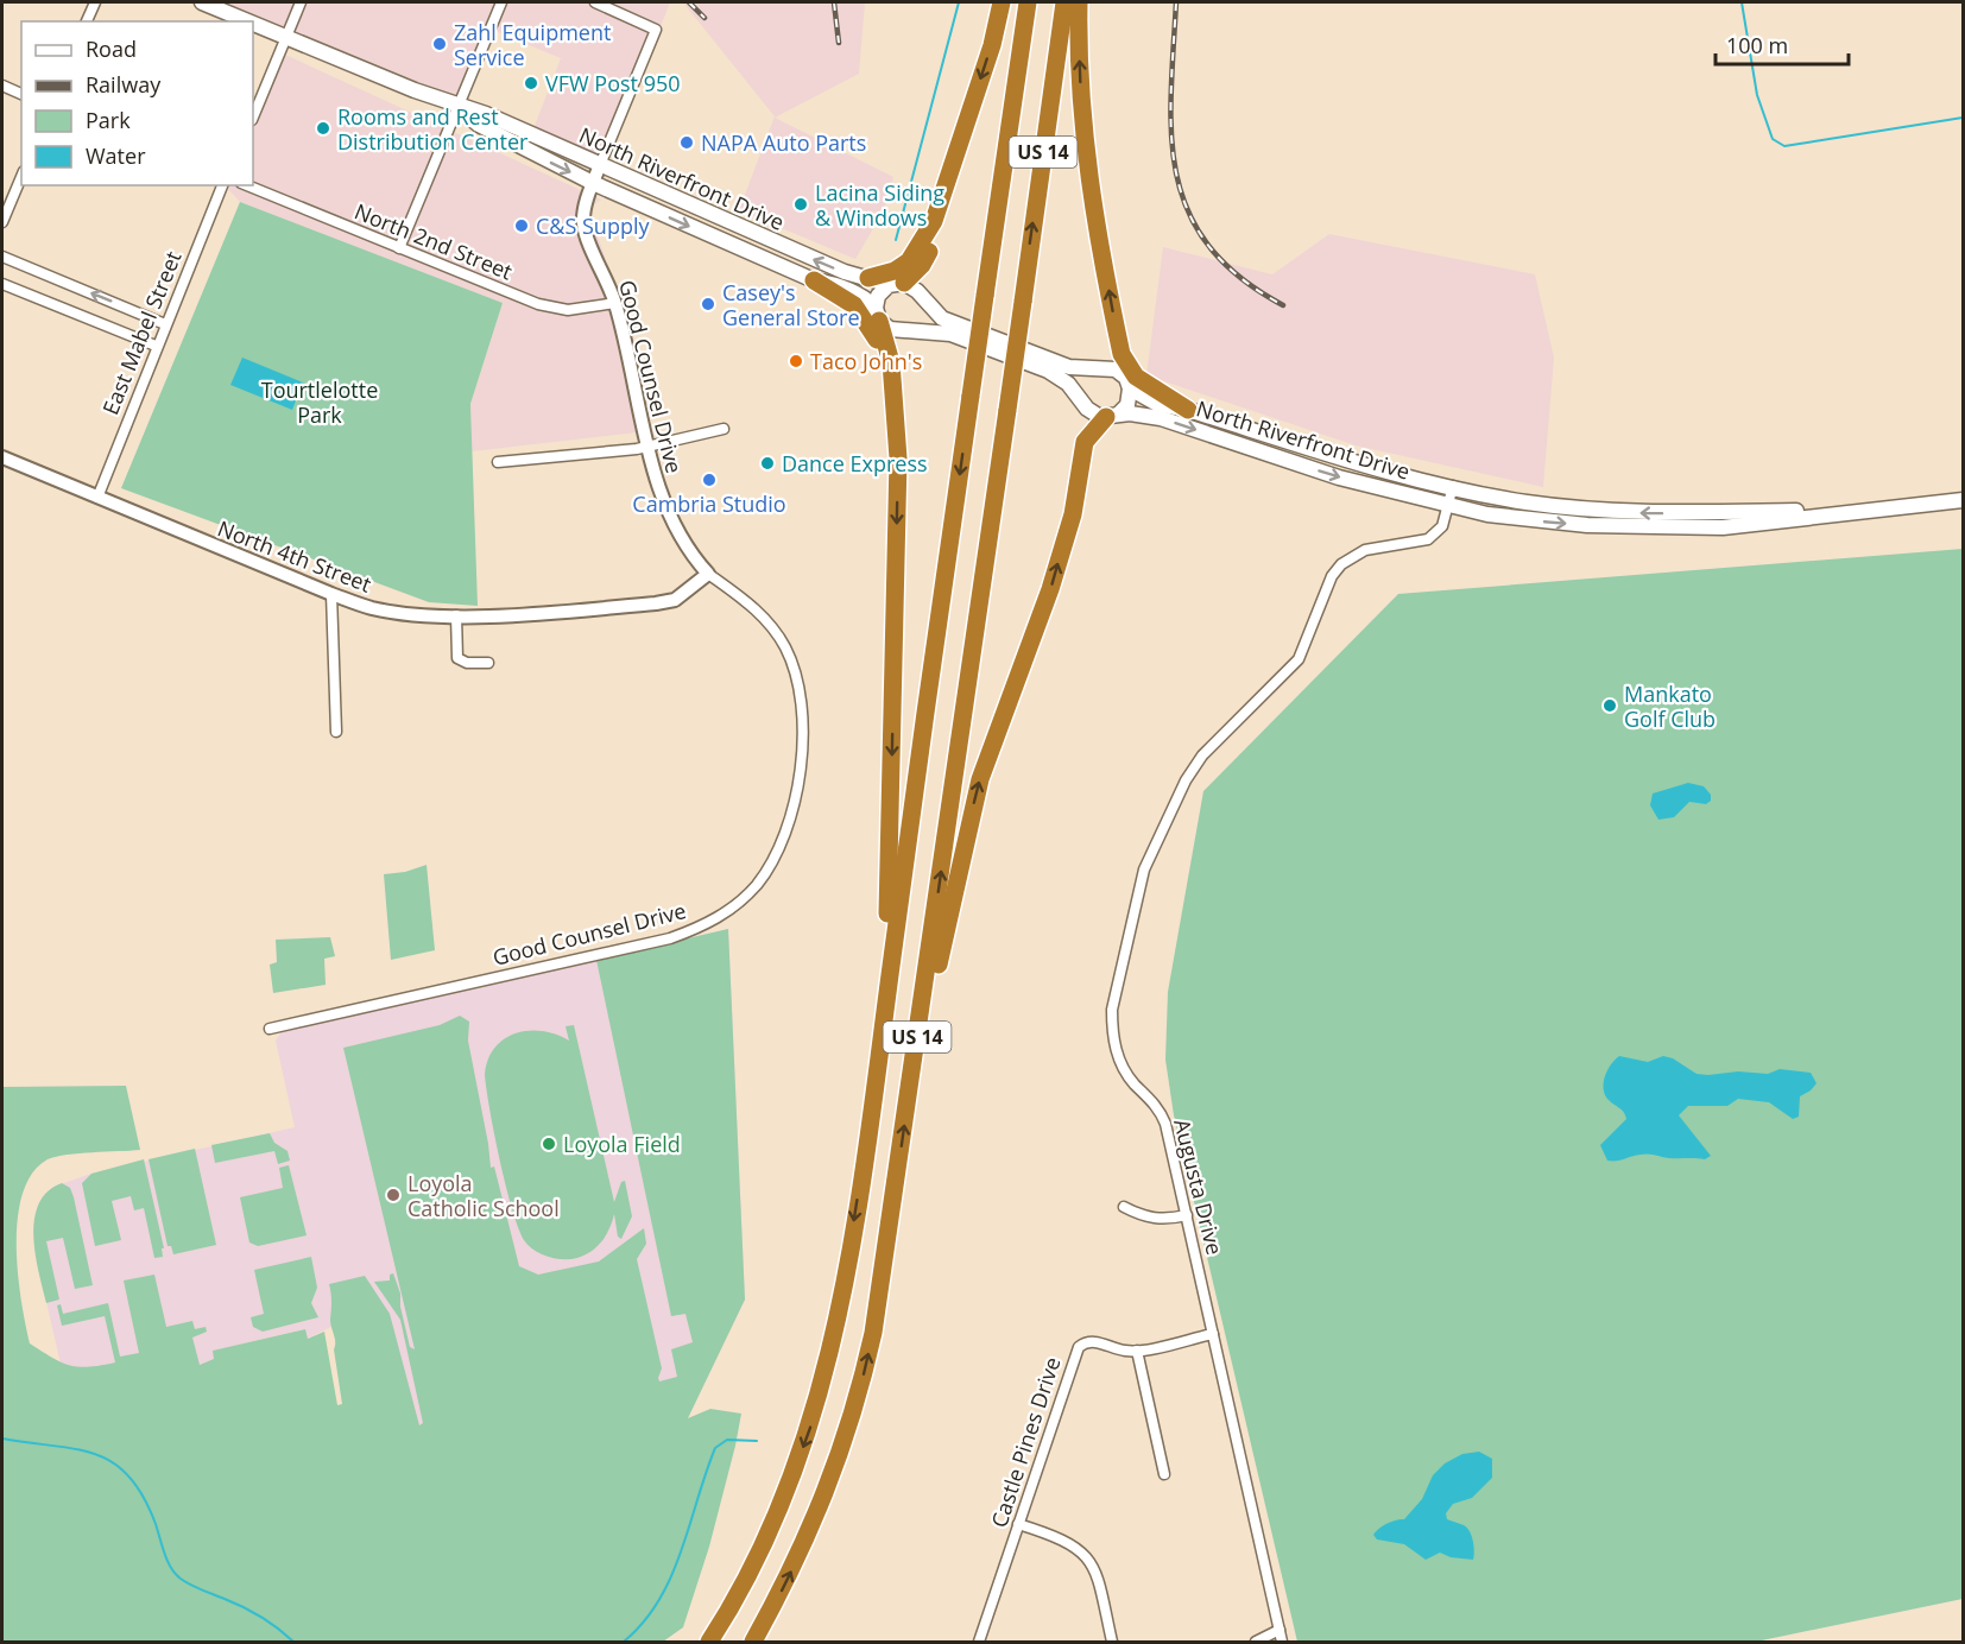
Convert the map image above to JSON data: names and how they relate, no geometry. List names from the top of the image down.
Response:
{
  "streets": {
    "highway": ["US 14"],
    "main road": ["North Riverfront Drive"],
    "street": [
      "North 2nd Street",
      "East Mabel Street",
      "Good Counsel Drive",
      "North 4th Street",
      "Augusta Drive",
      "Castle Pines Drive"
    ]
  },
  "crossings": [
    ["North Riverfront Drive", "Good Counsel Drive"],
    ["North Riverfront Drive", "Augusta Drive"],
    ["North 2nd Street", "Good Counsel Drive"],
    ["East Mabel Street", "North 4th Street"],
    ["Good Counsel Drive", "North 4th Street"],
    ["Augusta Drive", "Castle Pines Drive"]
  ],
  "parks": ["Tourtlelotte Park"],
  "places": [
    "Zahl Equipment Service",
    "VFW Post 950",
    "Rooms and Rest Distribution Center",
    "NAPA Auto Parts",
    "Lacina Siding & Windows",
    "C&S Supply",
    "Casey's General Store",
    "Taco John's",
    "Dance Express",
    "Cambria Studio",
    "Mankato Golf Club",
    "Loyola Field",
    "Loyola Catholic School"
  ],
  "legend": [
    "Road",
    "Railway",
    "Park",
    "Water"
  ],
  "scale_bar": "100 m"
}
